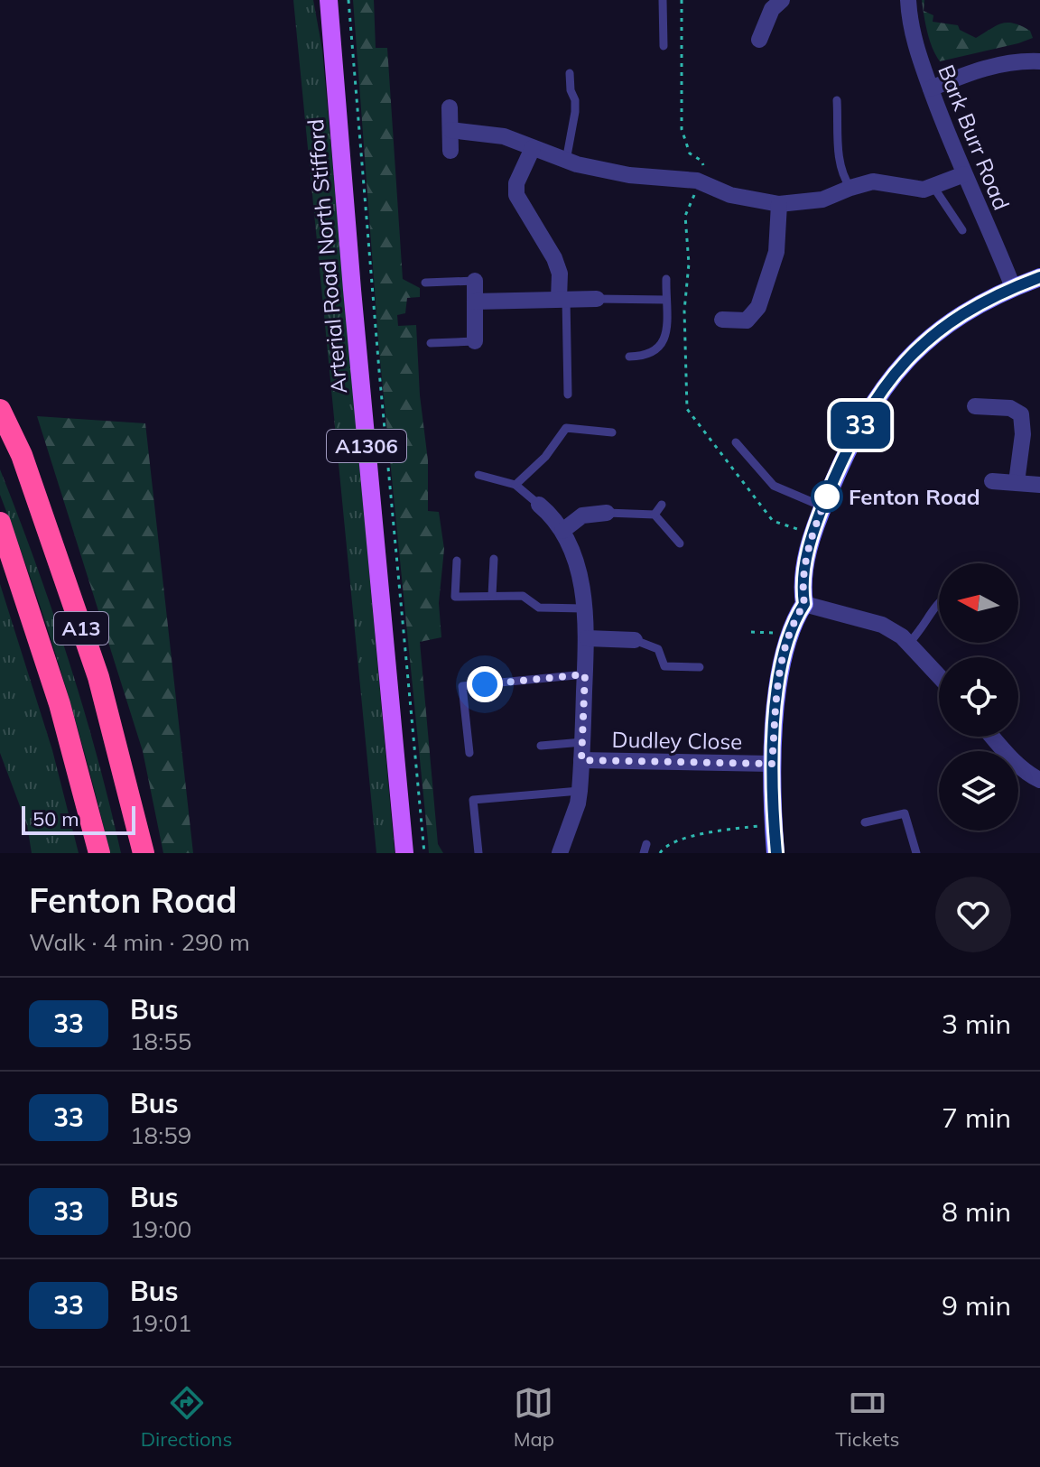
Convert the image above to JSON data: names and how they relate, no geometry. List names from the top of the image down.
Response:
{
  "streets": {
    "highway": ["A13"],
    "main road": ["Arterial Road North Stifford", "A1306"],
    "street": ["Bark Burr Road", "Dudley Close"]
  },
  "places": ["Fenton Road"],
  "lines": ["bus line 33"],
  "scale_bar": "50 m",
  "north": "left",
  "page": {
    "on_map": "33",
    "scale": "50 m",
    "heading": ["Fenton Road", "Walk · 4 min · 290 m"],
    "list": [
      {
        "mark": "33",
        "name": "Bus",
        "note": "18:55",
        "value": "3 min"
      },
      {
        "mark": "33",
        "name": "Bus",
        "note": "18:59",
        "value": "7 min"
      },
      {
        "mark": "33",
        "name": "Bus",
        "note": "19:00",
        "value": "8 min"
      },
      {
        "mark": "33",
        "name": "Bus",
        "note": "19:01",
        "value": "9 min"
      }
    ],
    "tabs": ["Directions", "Map", "Tickets"]
  }
}
